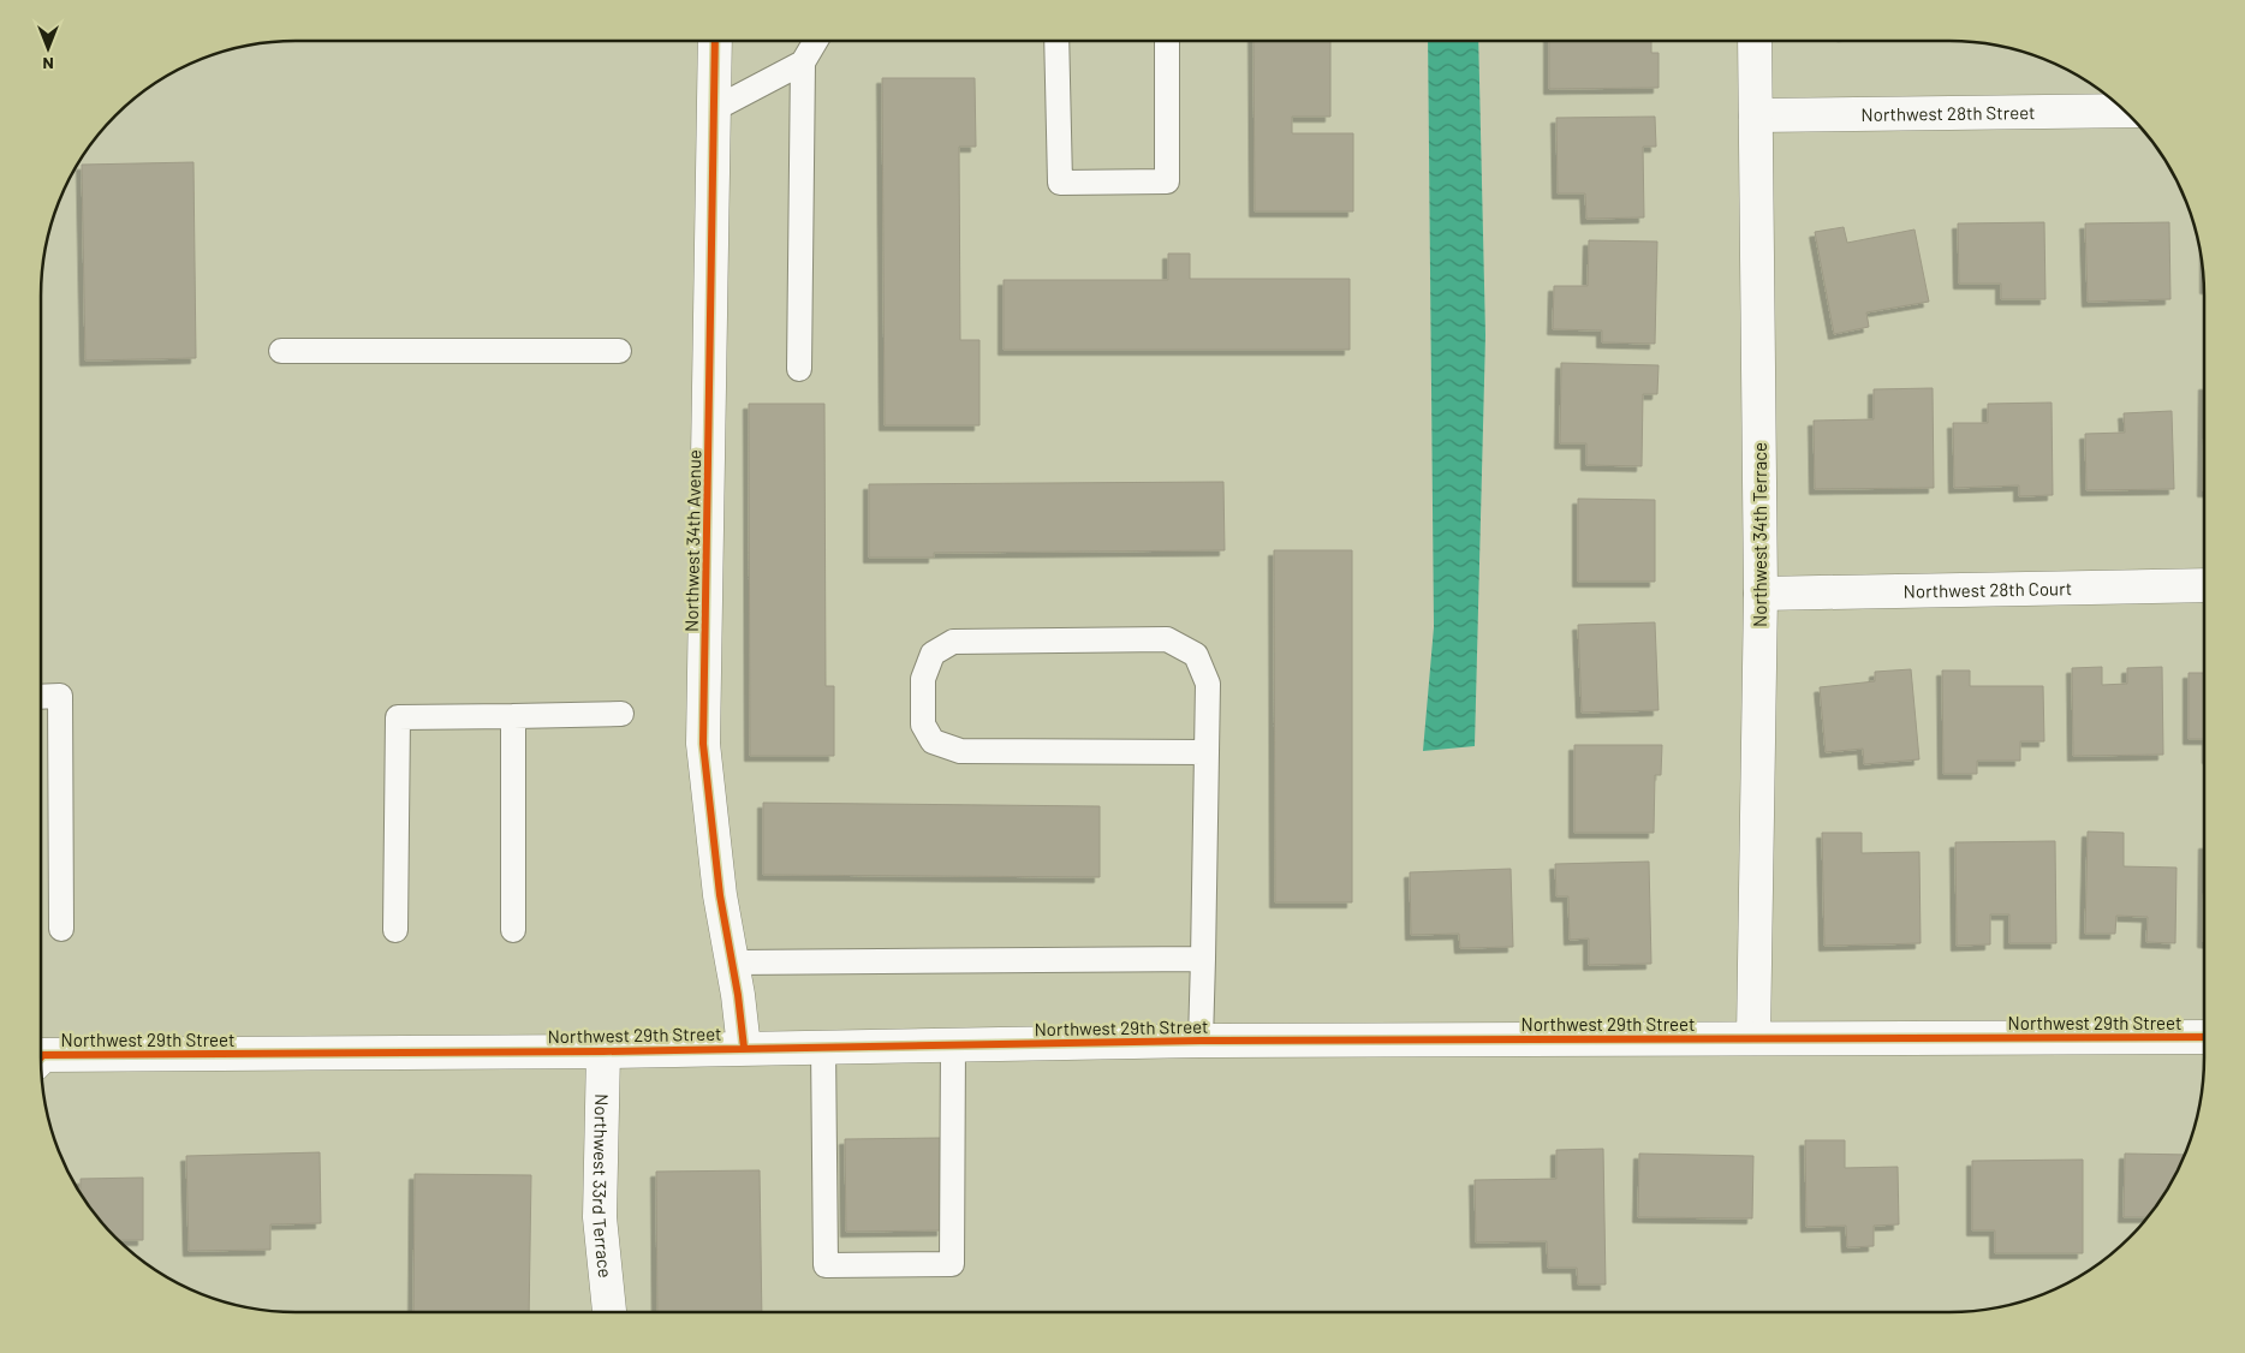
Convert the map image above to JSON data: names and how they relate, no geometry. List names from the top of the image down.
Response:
{
  "streets": {
    "street": [
      "Northwest 28th Street",
      "Northwest 34th Terrace",
      "Northwest 34th Avenue",
      "Northwest 28th Court",
      "Northwest 29th Street",
      "Northwest 33rd Terrace"
    ]
  },
  "crossings": [
    ["Northwest 28th Street", "Northwest 34th Terrace"],
    ["Northwest 34th Terrace", "Northwest 28th Court"],
    ["Northwest 34th Terrace", "Northwest 29th Street"],
    ["Northwest 34th Avenue", "Northwest 29th Street"],
    ["Northwest 29th Street", "Northwest 33rd Terrace"]
  ],
  "north": "bottom"
}
